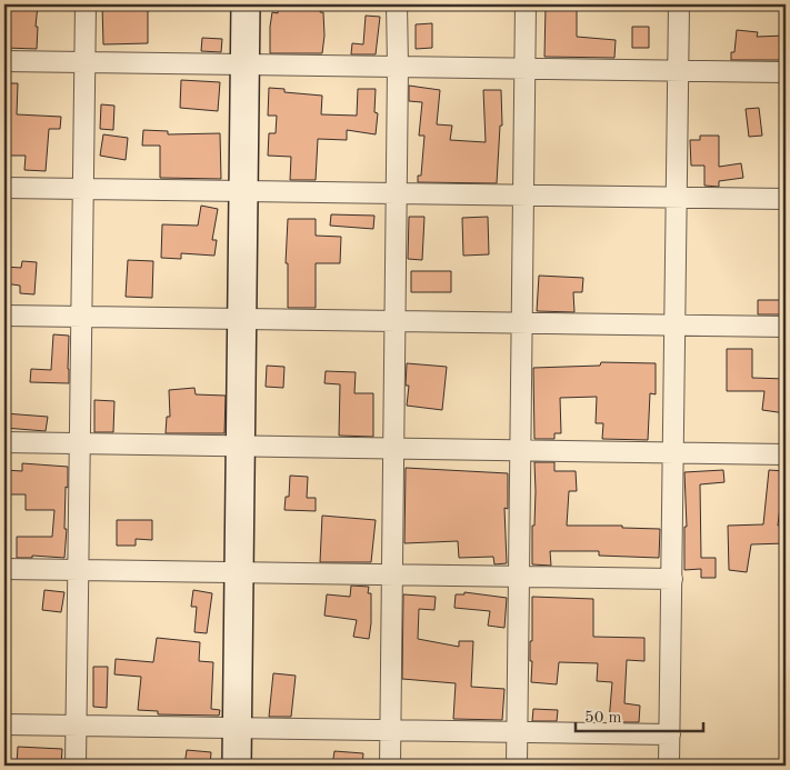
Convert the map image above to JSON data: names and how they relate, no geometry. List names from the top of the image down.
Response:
{
  "scale_bar": "50 m"
}
